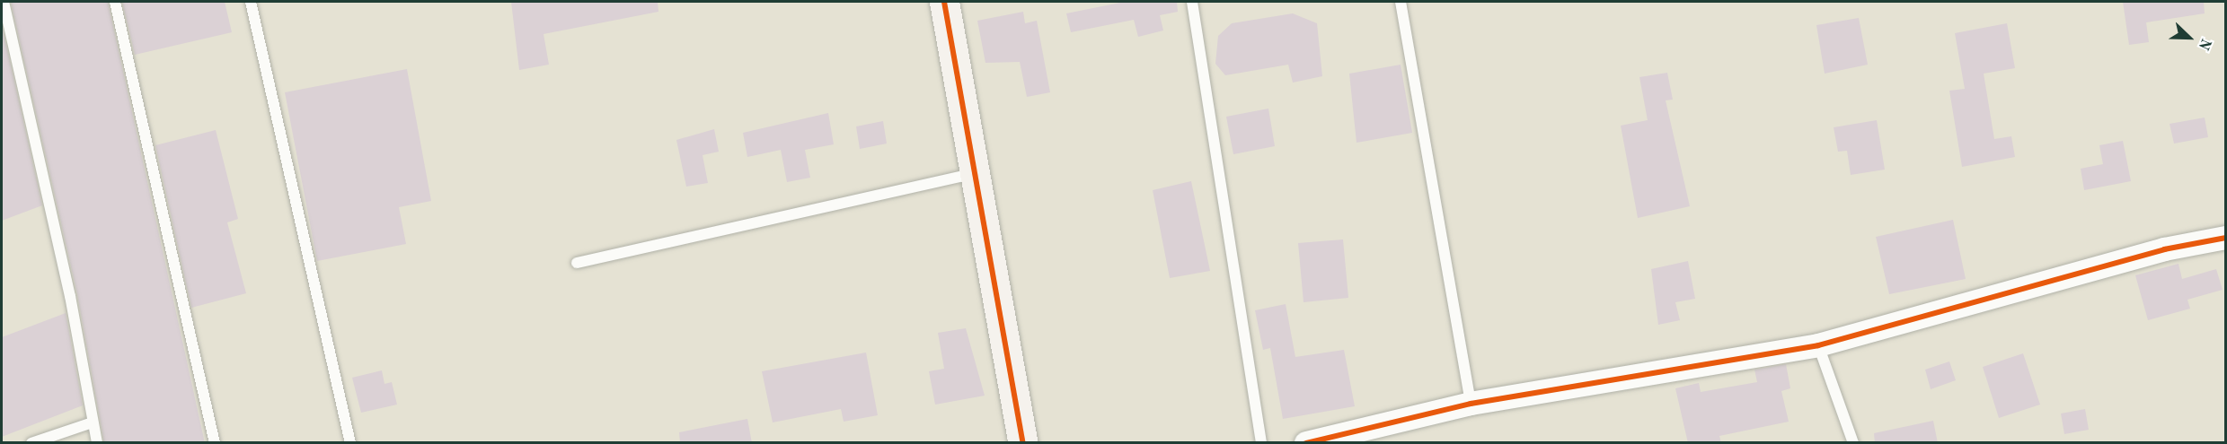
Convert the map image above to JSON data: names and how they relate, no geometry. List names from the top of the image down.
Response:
{
  "north": "bottom right"
}
